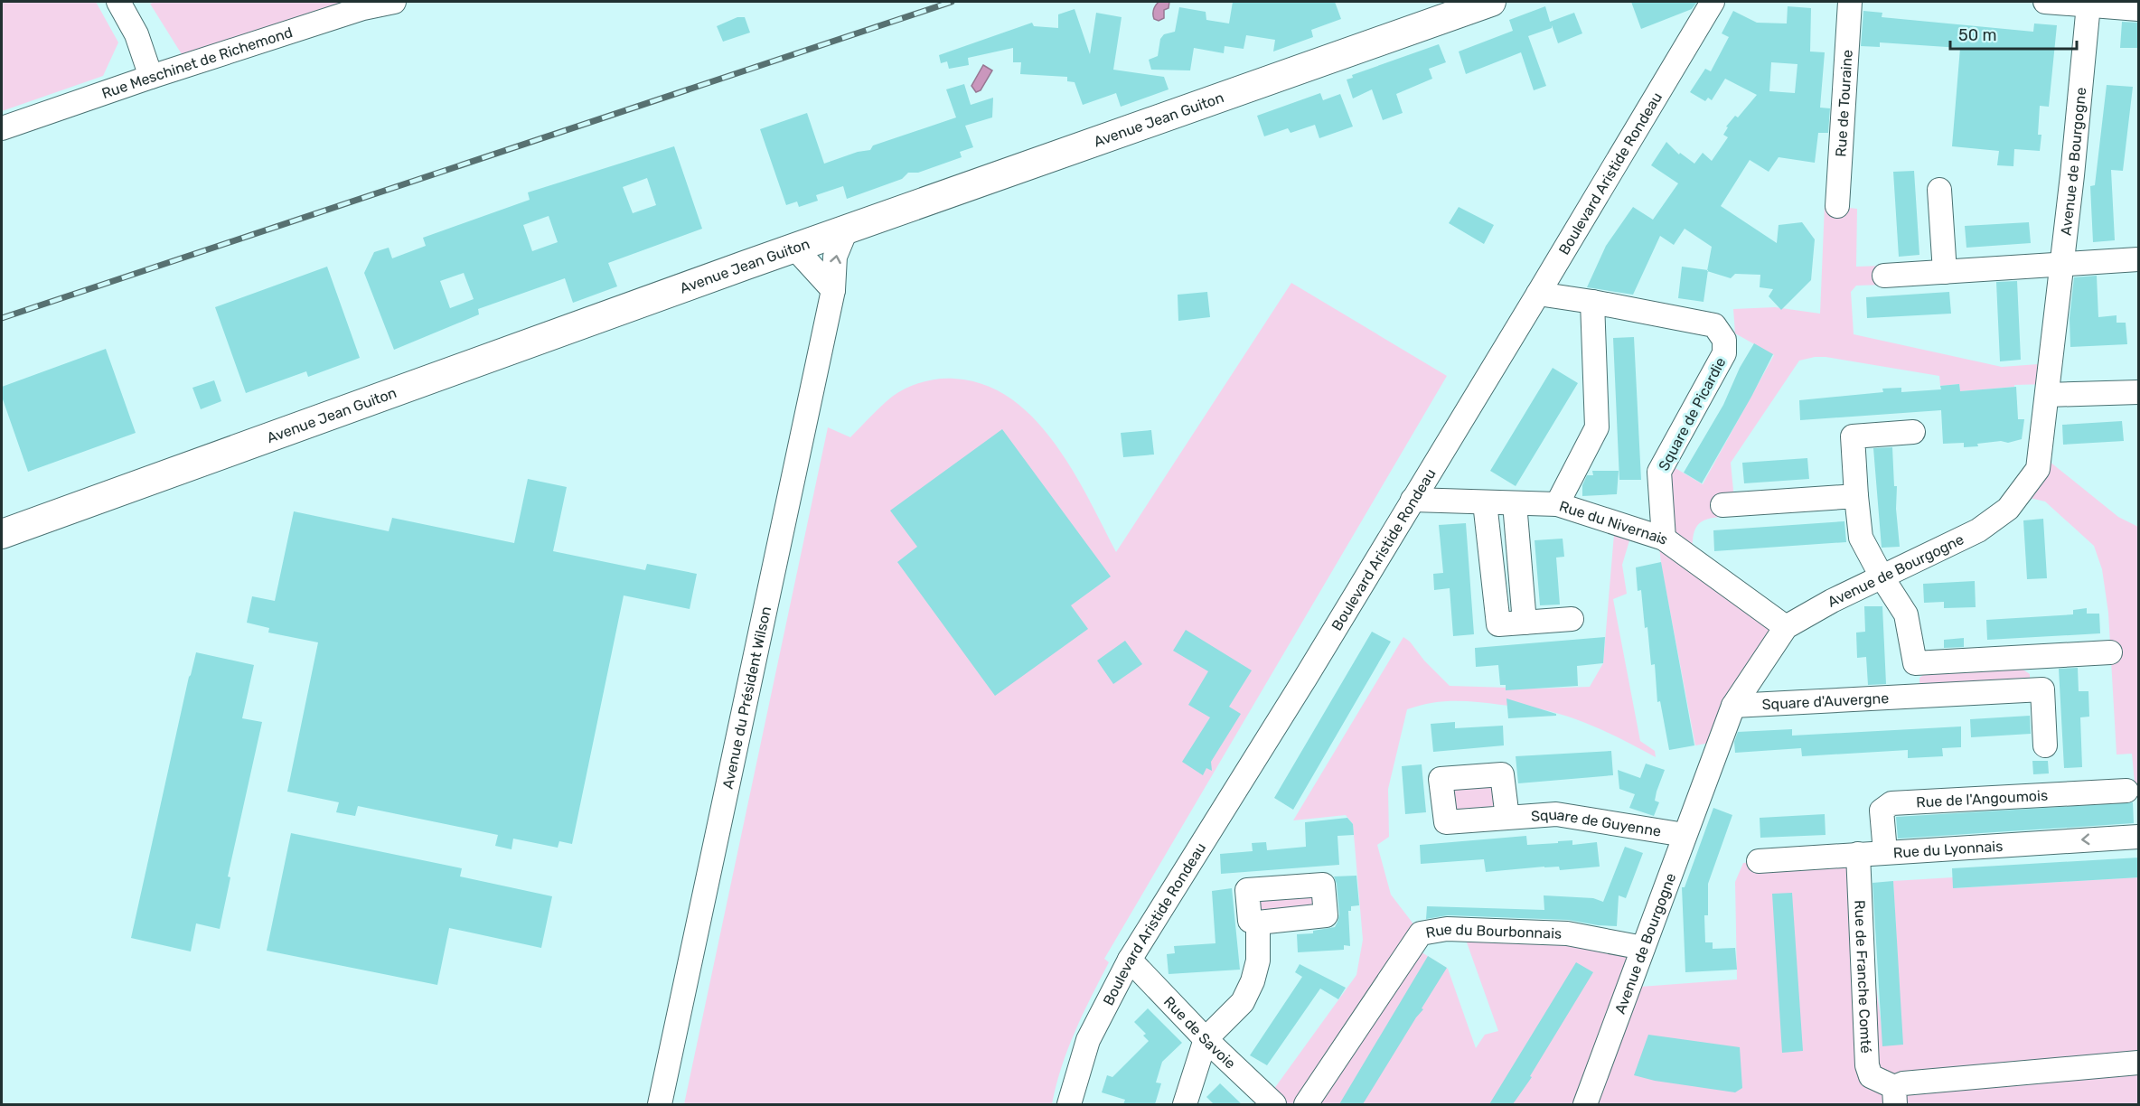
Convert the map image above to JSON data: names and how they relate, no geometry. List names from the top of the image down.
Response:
{
  "streets": {
    "main road": ["Avenue Jean Guiton"],
    "street": [
      "Rue Meschinet de Richemond",
      "Rue de Touraine",
      "Avenue de Bourgogne",
      "Boulevard Aristide Rondeau",
      "Square de Picardie",
      "Rue du Nivernais",
      "Avenue du Président Wilson",
      "Square d'Auvergne",
      "Rue de l'Angoumois",
      "Square de Guyenne",
      "Rue du Lyonnais",
      "Rue du Bourbonnais",
      "Rue de Franche Comté",
      "Rue de Savoie"
    ]
  },
  "crossings": [
    ["Avenue Jean Guiton", "Avenue du Président Wilson"],
    ["Avenue de Bourgogne", "Rue du Nivernais"],
    ["Avenue de Bourgogne", "Square d'Auvergne"],
    ["Avenue de Bourgogne", "Square de Guyenne"],
    ["Avenue de Bourgogne", "Rue du Bourbonnais"],
    ["Boulevard Aristide Rondeau", "Rue du Nivernais"],
    ["Boulevard Aristide Rondeau", "Rue de Savoie"],
    ["Square de Picardie", "Rue du Nivernais"],
    ["Rue de l'Angoumois", "Rue du Lyonnais"],
    ["Rue du Lyonnais", "Rue de Franche Comté"]
  ],
  "scale_bar": "50 m"
}
